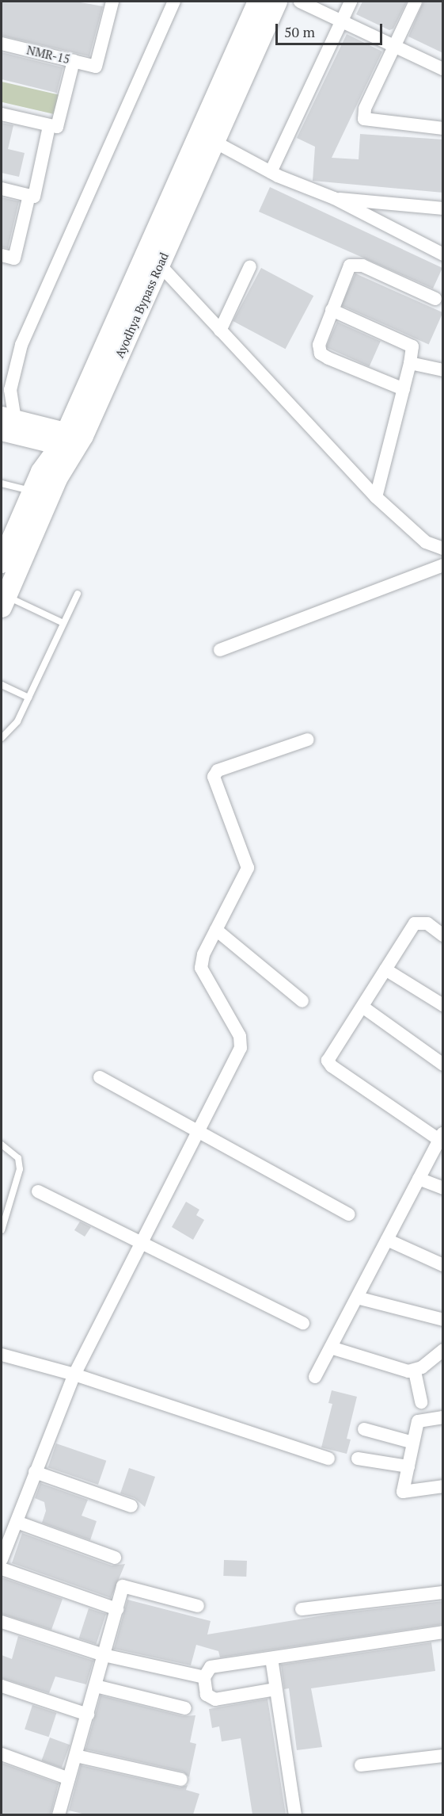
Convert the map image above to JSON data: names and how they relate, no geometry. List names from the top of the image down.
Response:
{
  "streets": {
    "main road": ["Ayodhya Bypass Road"],
    "street": ["NMR-15"]
  },
  "scale_bar": "50 m"
}
